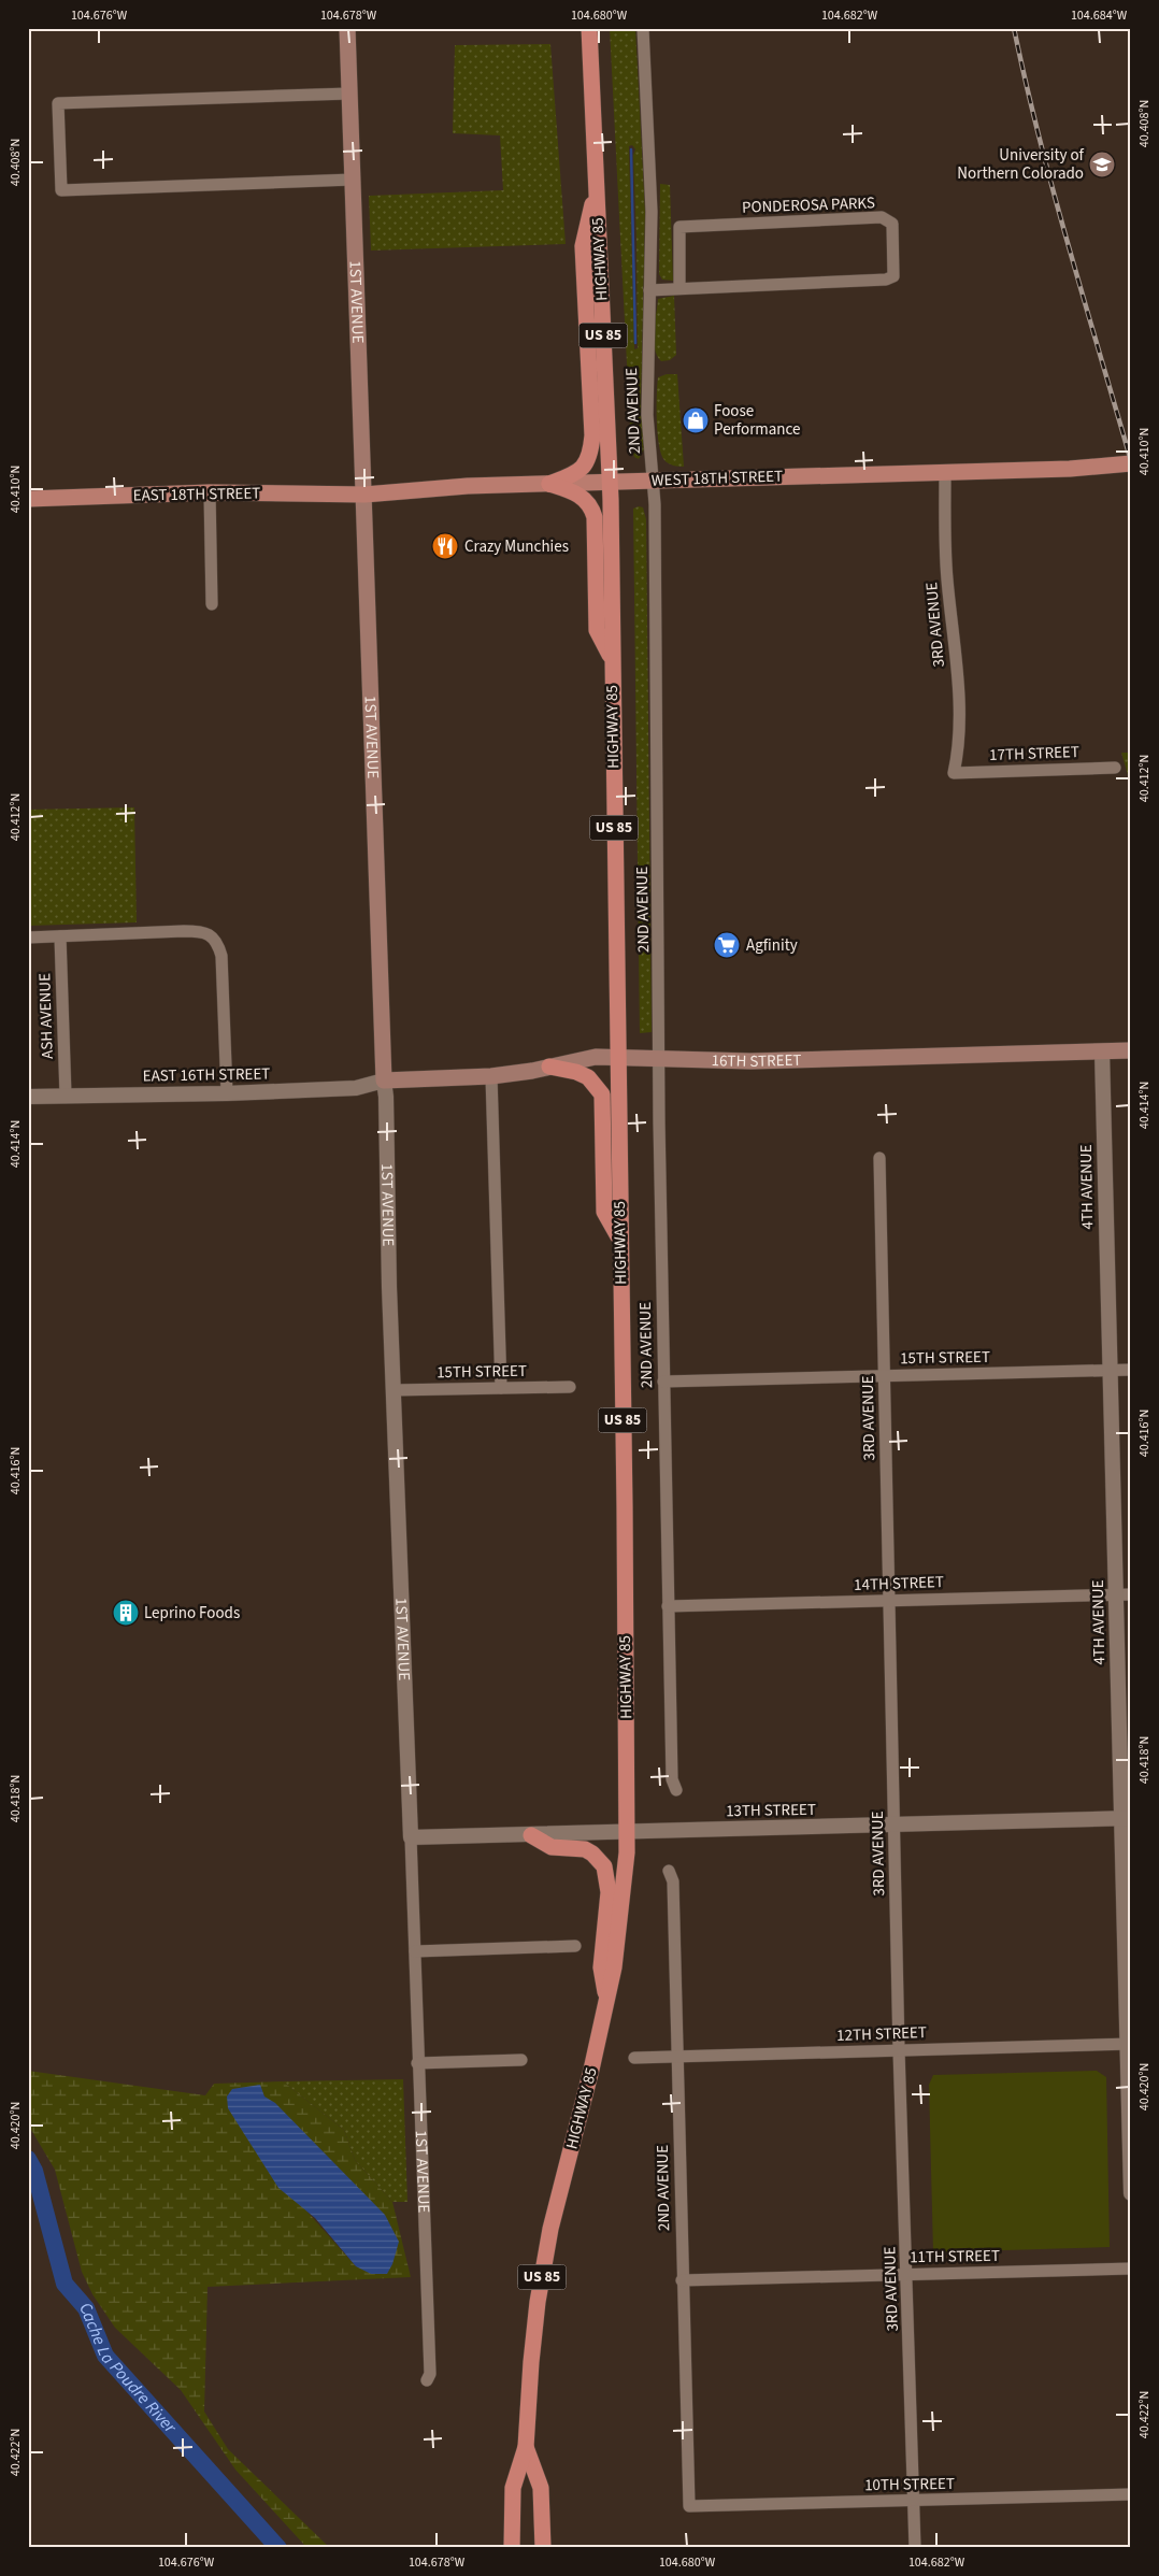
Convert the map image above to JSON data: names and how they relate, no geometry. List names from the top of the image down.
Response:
{
  "streets": {
    "highway": ["HIGHWAY 85", "US 85"],
    "main road": [
      "1ST AVENUE",
      "WEST 18TH STREET",
      "EAST 18TH STREET",
      "16TH STREET"
    ],
    "street": [
      "PONDEROSA PARKS",
      "2ND AVENUE",
      "3RD AVENUE",
      "17TH STREET",
      "ASH AVENUE",
      "EAST 16TH STREET",
      "4TH AVENUE",
      "15TH STREET",
      "14TH STREET",
      "13TH STREET",
      "12TH STREET",
      "11TH STREET",
      "10TH STREET"
    ]
  },
  "crossings": [
    ["PONDEROSA PARKS", "2ND AVENUE"],
    ["HIGHWAY 85", "WEST 18TH STREET"],
    ["HIGHWAY 85", "16TH STREET"],
    ["HIGHWAY 85", "13TH STREET"],
    ["1ST AVENUE", "WEST 18TH STREET"],
    ["1ST AVENUE", "EAST 18TH STREET"],
    ["1ST AVENUE", "16TH STREET"],
    ["1ST AVENUE", "EAST 16TH STREET"],
    ["1ST AVENUE", "15TH STREET"],
    ["1ST AVENUE", "13TH STREET"],
    ["2ND AVENUE", "WEST 18TH STREET"],
    ["2ND AVENUE", "16TH STREET"],
    ["2ND AVENUE", "15TH STREET"],
    ["2ND AVENUE", "14TH STREET"],
    ["2ND AVENUE", "12TH STREET"],
    ["2ND AVENUE", "11TH STREET"],
    ["2ND AVENUE", "10TH STREET"],
    ["WEST 18TH STREET", "EAST 18TH STREET"],
    ["WEST 18TH STREET", "3RD AVENUE"],
    ["3RD AVENUE", "17TH STREET"],
    ["3RD AVENUE", "15TH STREET"],
    ["3RD AVENUE", "14TH STREET"],
    ["3RD AVENUE", "13TH STREET"],
    ["3RD AVENUE", "12TH STREET"],
    ["3RD AVENUE", "11TH STREET"],
    ["3RD AVENUE", "10TH STREET"],
    ["ASH AVENUE", "EAST 16TH STREET"],
    ["16TH STREET", "EAST 16TH STREET"],
    ["16TH STREET", "4TH AVENUE"],
    ["4TH AVENUE", "15TH STREET"],
    ["4TH AVENUE", "14TH STREET"],
    ["4TH AVENUE", "13TH STREET"],
    ["4TH AVENUE", "12TH STREET"]
  ],
  "water": ["Cache La Poudre River"],
  "places": {
    "school or university": ["University of Northern Colorado"],
    "shop": ["Foose Performance"],
    "restaurant": ["Crazy Munchies"],
    "supermarket": ["Agfinity"],
    "building": ["Leprino Foods"]
  },
  "coordinates": [
    "104.676°W",
    "104.678°W",
    "104.680°W",
    "104.682°W",
    "104.684°W",
    "40.408°N",
    "40.410°N",
    "40.412°N",
    "40.414°N",
    "40.416°N",
    "40.418°N",
    "40.420°N",
    "40.422°N"
  ]
}
